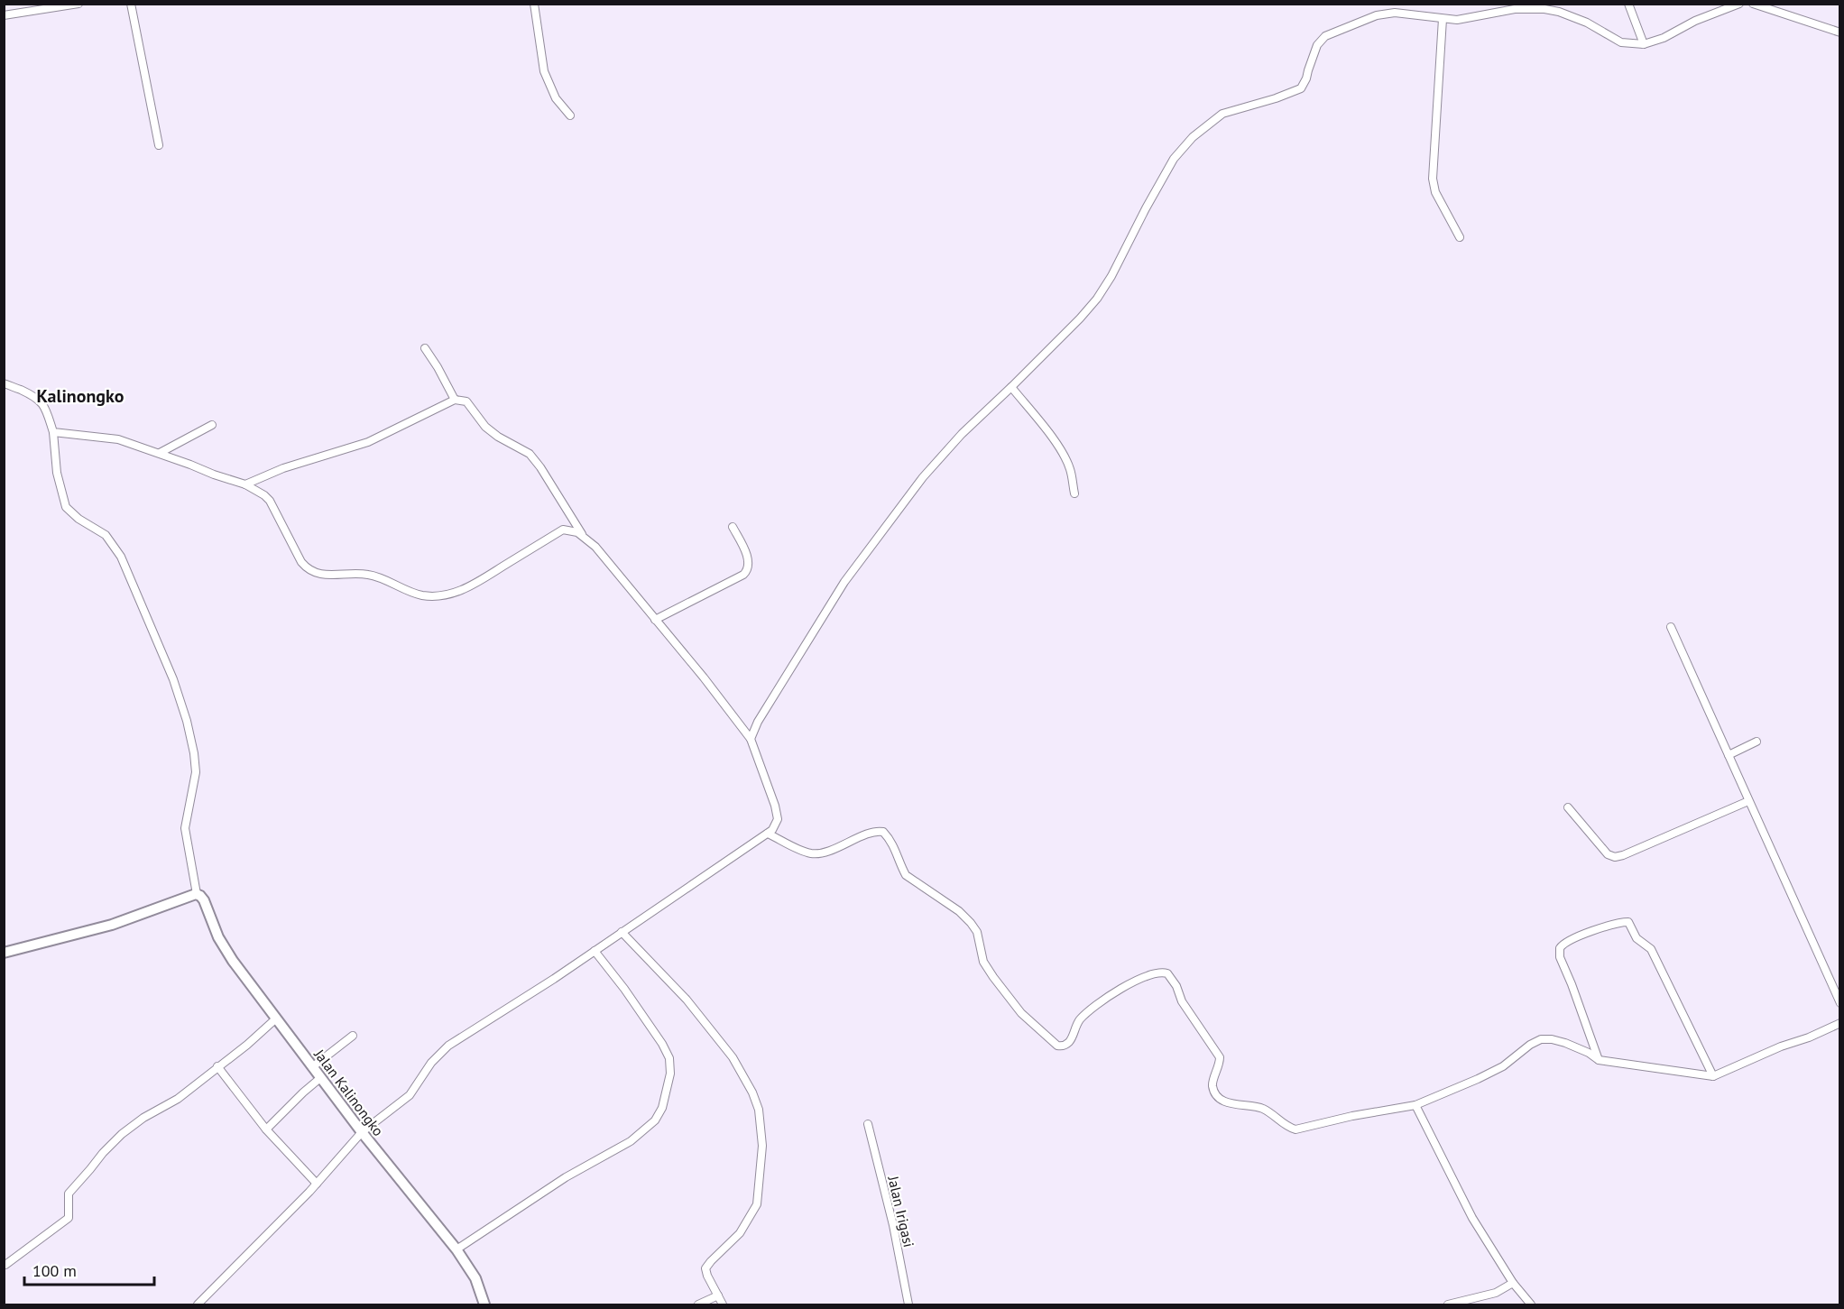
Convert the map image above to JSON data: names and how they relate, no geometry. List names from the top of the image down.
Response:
{
  "streets": {
    "street": ["Jalan Kalinongko", "Jalan Irigasi"]
  },
  "districts": ["Kalinongko"],
  "scale_bar": "100 m"
}
